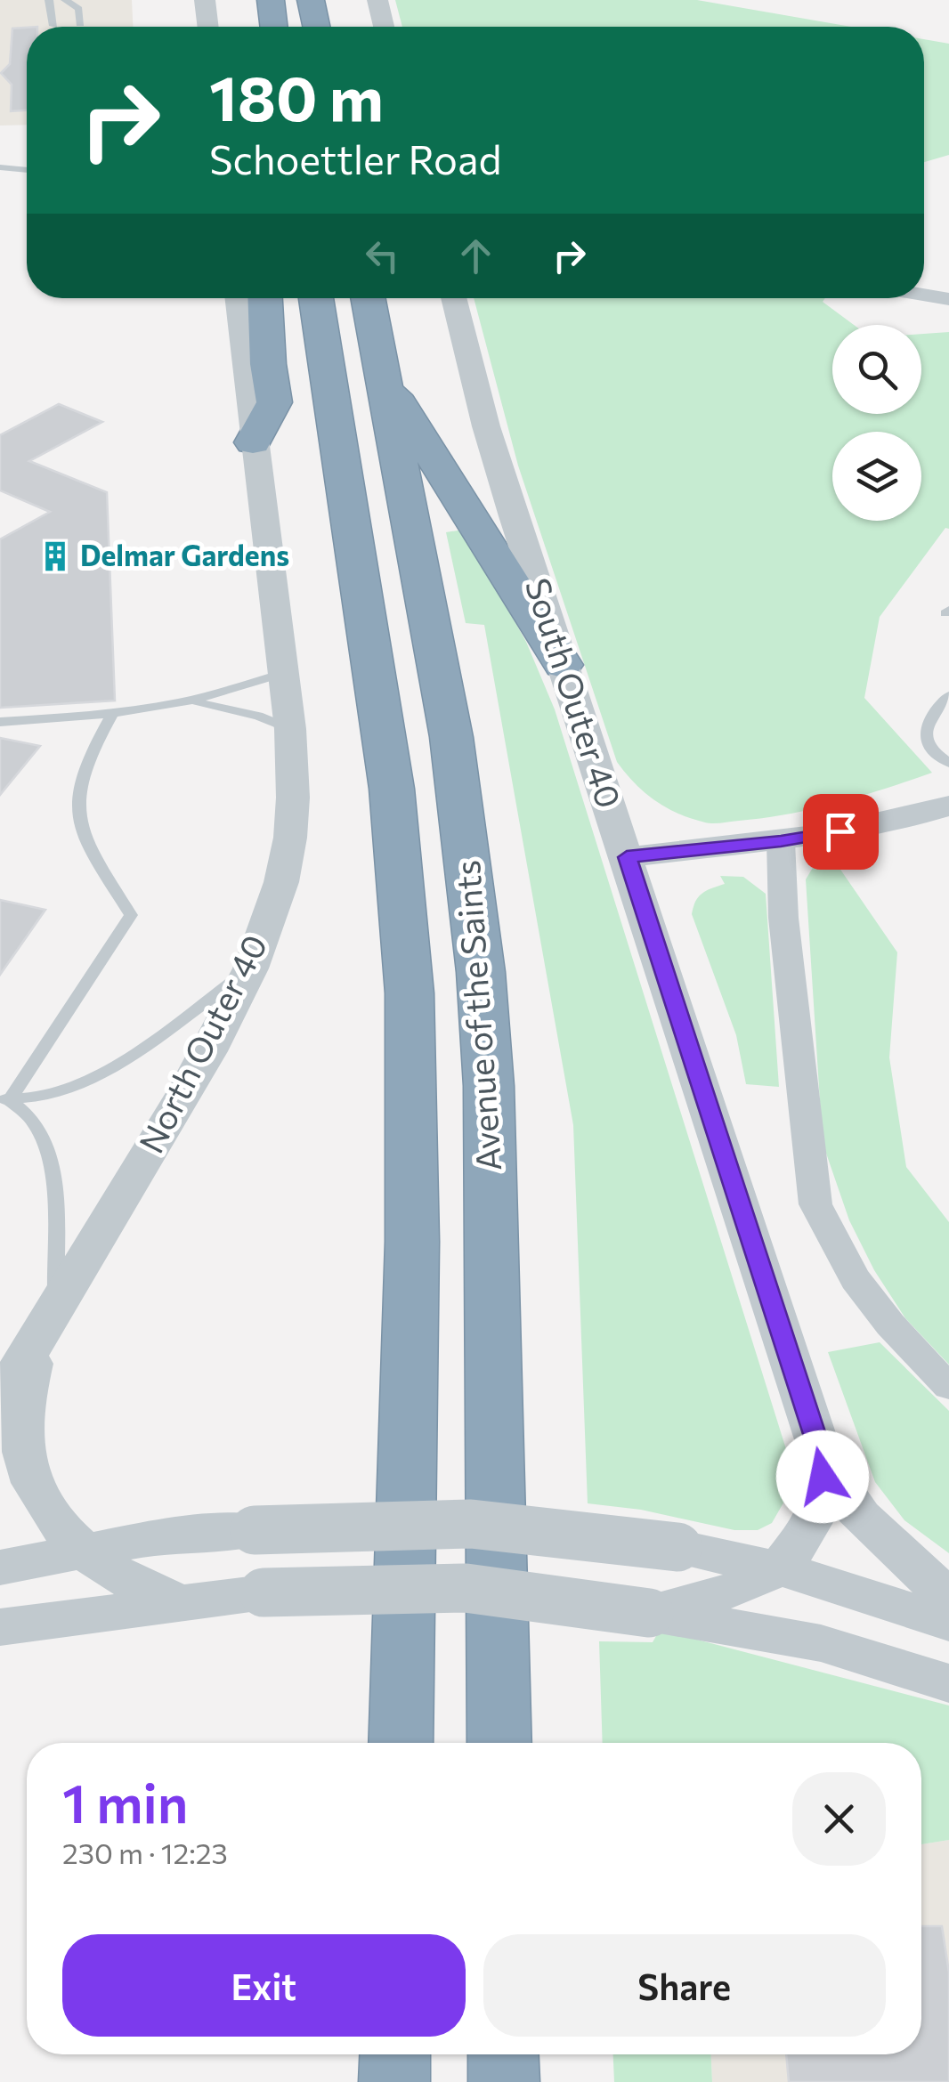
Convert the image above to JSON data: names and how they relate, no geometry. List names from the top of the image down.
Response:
{
  "streets": {
    "highway": ["Avenue of the Saints"],
    "street": ["South Outer 40", "North Outer 40"]
  },
  "places": {
    "building": ["Delmar Gardens"]
  },
  "page": {
    "turn": ["180 m", "Schoettler Road"],
    "heading": ["1 min", "230 m · 12:23"],
    "buttons": ["Exit", "Share"]
  }
}
